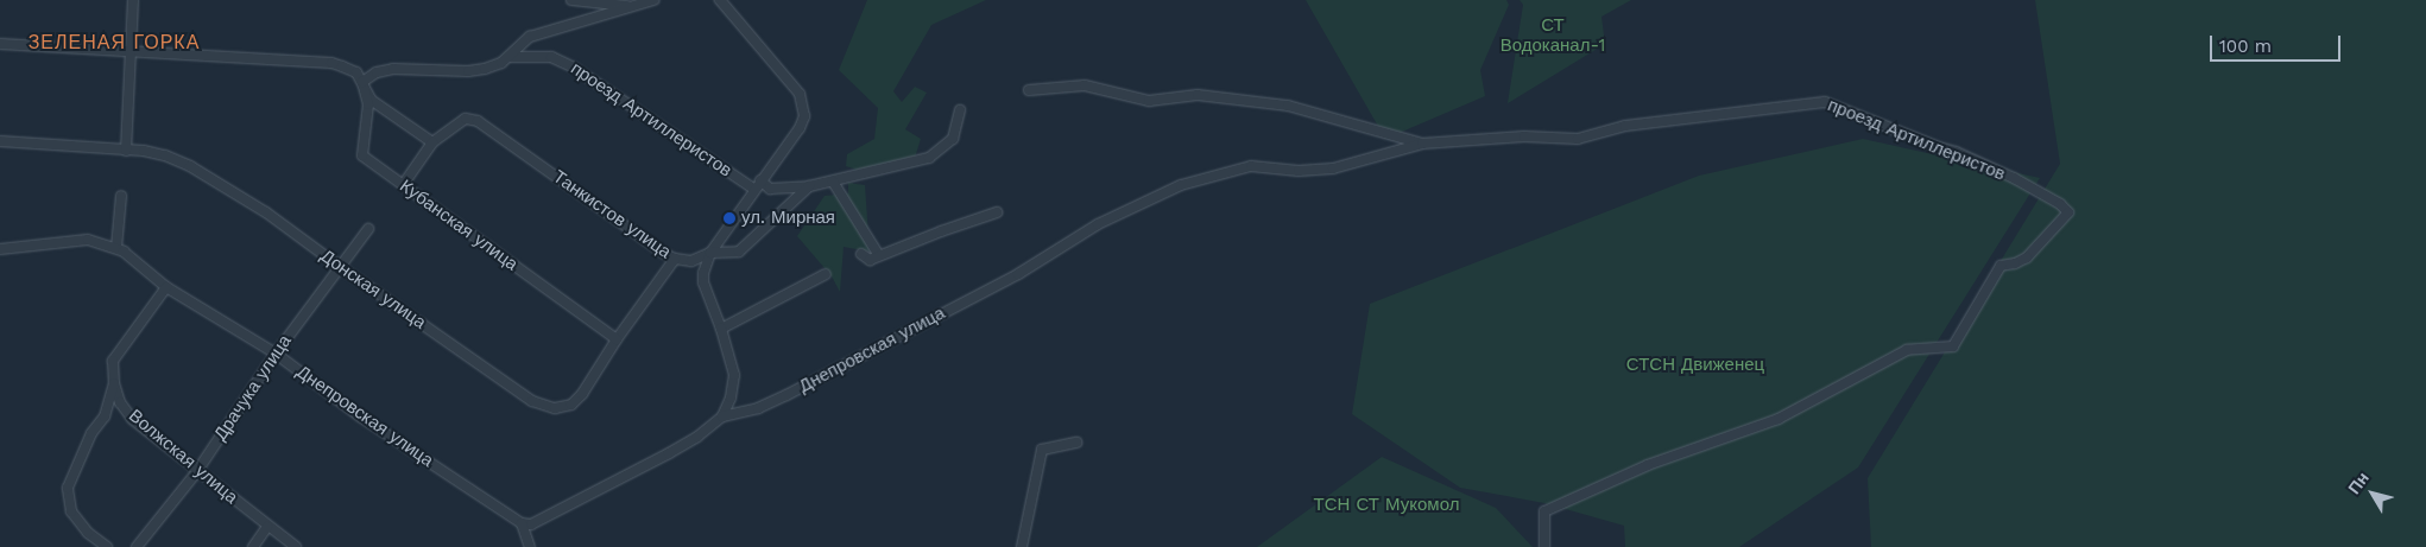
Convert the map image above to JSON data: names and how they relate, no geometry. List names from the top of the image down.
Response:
{
  "streets": {
    "street": [
      "проезд Артиллеристов",
      "Танкистов улица",
      "Кубанская улица",
      "Донская улица",
      "Днепровская улица",
      "Драчука улица",
      "Волжская улица"
    ]
  },
  "crossings": [
    ["проезд Артиллеристов", "Днепровская улица"],
    ["Танкистов улица", "Донская улица"],
    ["Кубанская улица", "Донская улица"],
    ["Донская улица", "Драчука улица"],
    ["Днепровская улица", "Драчука улица"],
    ["Днепровская улица", "Волжская улица"],
    ["Драчука улица", "Волжская улица"]
  ],
  "districts": ["ЗЕЛЕНАЯ ГОРКА"],
  "parks": ["СТ Водоканал-1", "СТСН Движенец", "ТСН СТ Мукомол"],
  "places": ["ул. Мирная"],
  "scale_bar": "100 m",
  "north": "top left"
}
